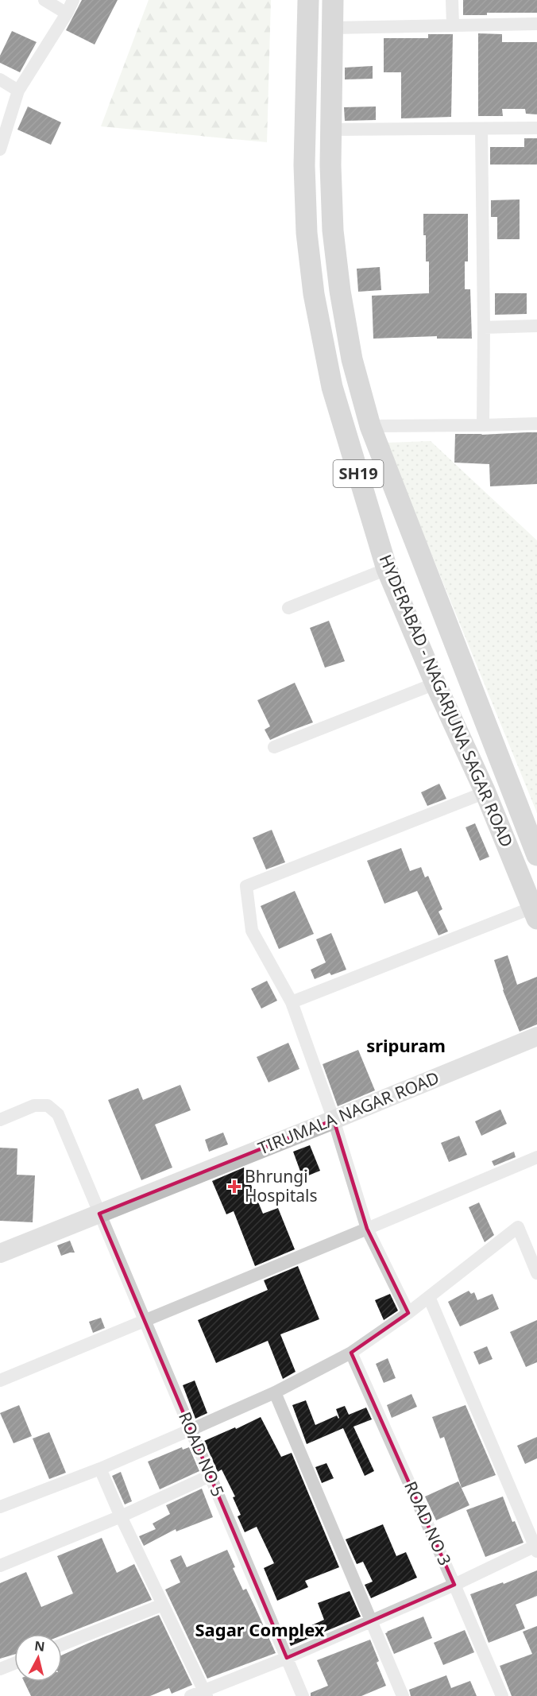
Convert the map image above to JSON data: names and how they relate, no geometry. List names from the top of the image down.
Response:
{
  "streets": {
    "main road": ["SH19", "HYDERABAD - NAGARJUNA SAGAR ROAD"],
    "street": ["TIRUMALA NAGAR ROAD", "ROAD NO 5", "ROAD NO 3"]
  },
  "crossings": [
    ["TIRUMALA NAGAR ROAD", "ROAD NO 5"]
  ],
  "districts": ["sripuram", "Sagar Complex"],
  "places": {
    "health": ["Bhrungi Hospitals"]
  },
  "north": "top"
}
